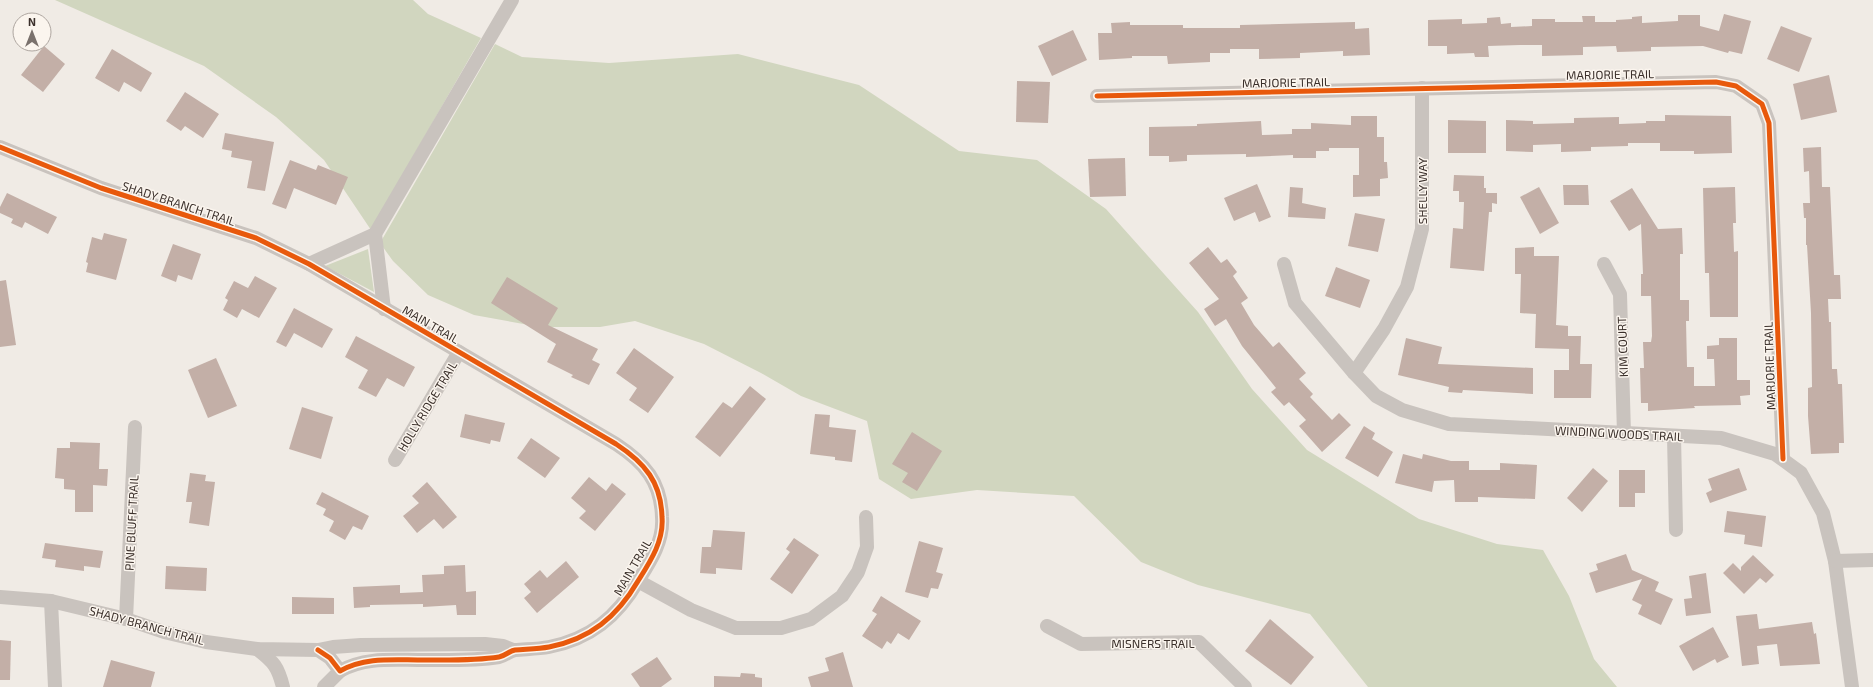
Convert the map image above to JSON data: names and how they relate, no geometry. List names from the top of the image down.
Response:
{
  "streets": {
    "street": [
      "MARJORIE TRAIL",
      "SHELLY WAY",
      "SHADY BRANCH TRAIL",
      "MAIN TRAIL",
      "KIM COURT",
      "HOLLY RIDGE TRAIL",
      "WINDING WOODS TRAIL",
      "PINE BLUFF TRAIL",
      "MISNERS TRAIL"
    ]
  },
  "crossings": [
    ["MARJORIE TRAIL", "SHELLY WAY"],
    ["MARJORIE TRAIL", "WINDING WOODS TRAIL"],
    ["SHELLY WAY", "WINDING WOODS TRAIL"],
    ["SHADY BRANCH TRAIL", "MAIN TRAIL"],
    ["SHADY BRANCH TRAIL", "PINE BLUFF TRAIL"],
    ["MAIN TRAIL", "HOLLY RIDGE TRAIL"],
    ["KIM COURT", "WINDING WOODS TRAIL"]
  ],
  "north": "top"
}
